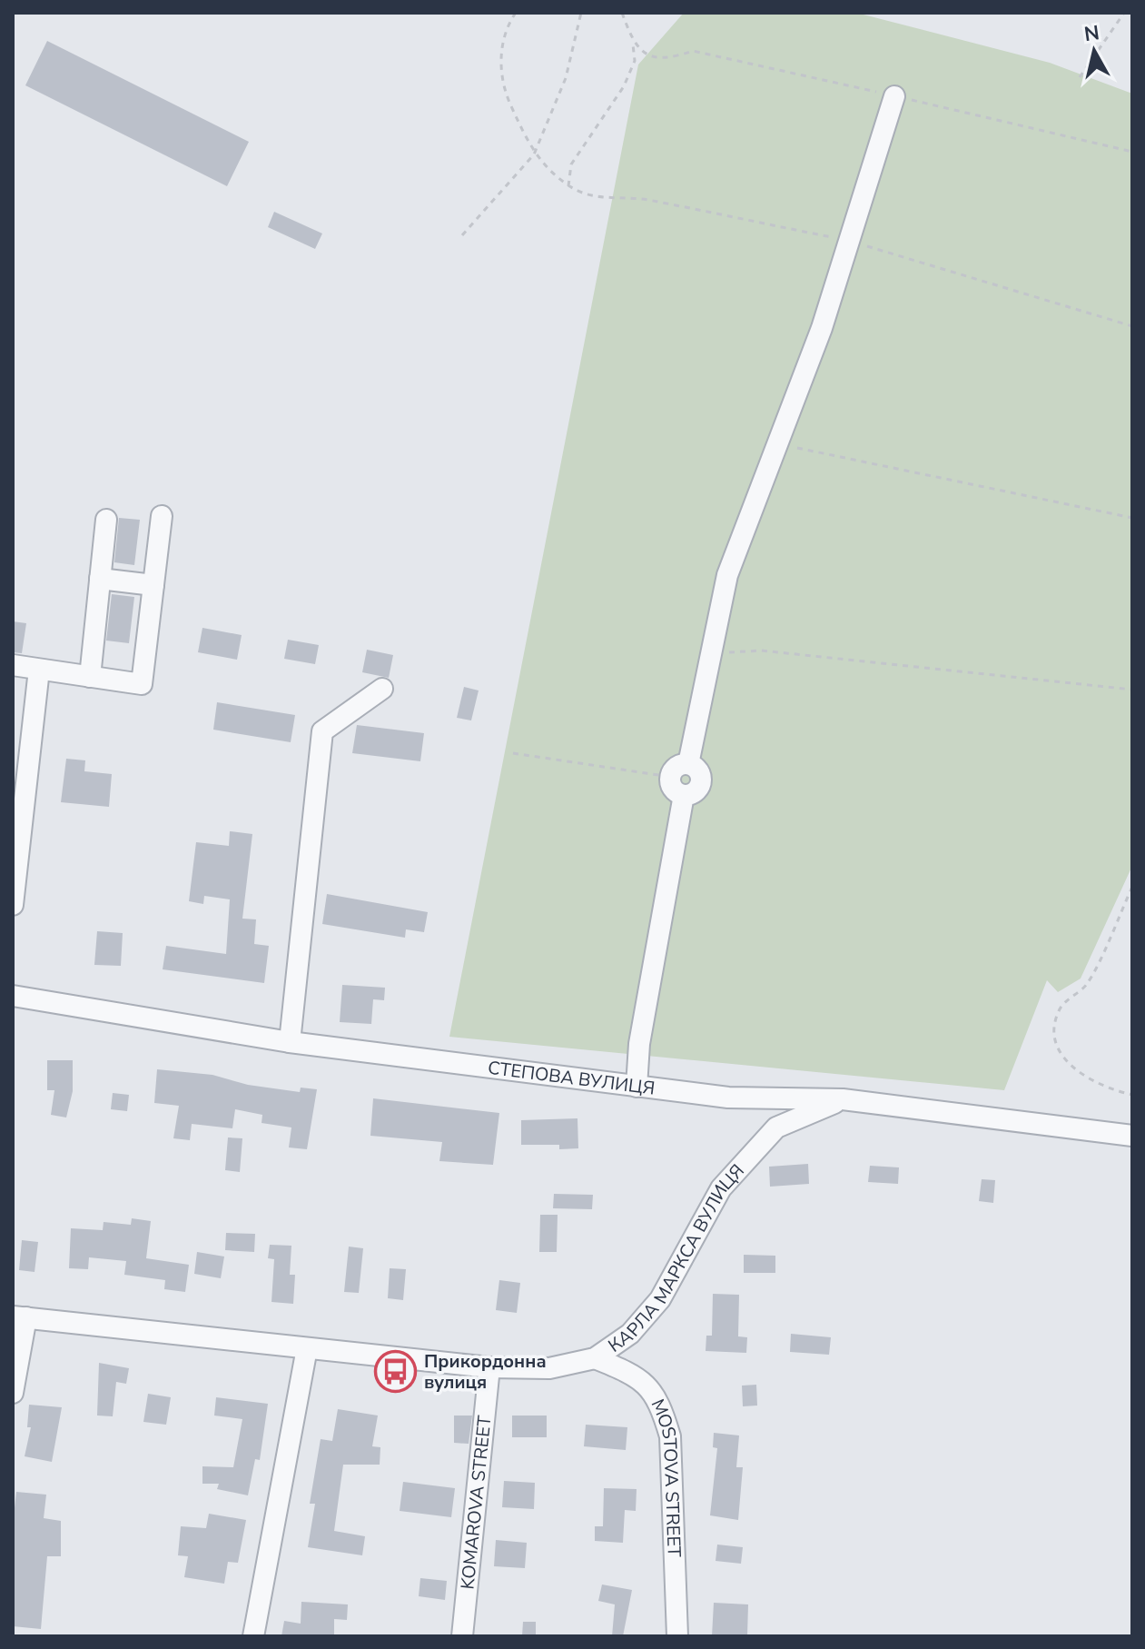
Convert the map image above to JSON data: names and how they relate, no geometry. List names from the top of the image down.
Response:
{
  "streets": {
    "street": [
      "СТЕПОВА ВУЛИЦЯ",
      "КАРЛА МАРКСА ВУЛИЦЯ",
      "MOSTOVA STREET",
      "KOMAROVA STREET"
    ]
  },
  "crossings": [
    ["СТЕПОВА ВУЛИЦЯ", "КАРЛА МАРКСА ВУЛИЦЯ"],
    ["КАРЛА МАРКСА ВУЛИЦЯ", "MOSTOVA STREET"],
    ["КАРЛА МАРКСА ВУЛИЦЯ", "KOMAROVA STREET"]
  ],
  "places": {
    "bus stop": ["Прикордонна вулиця"]
  },
  "north": "top"
}
